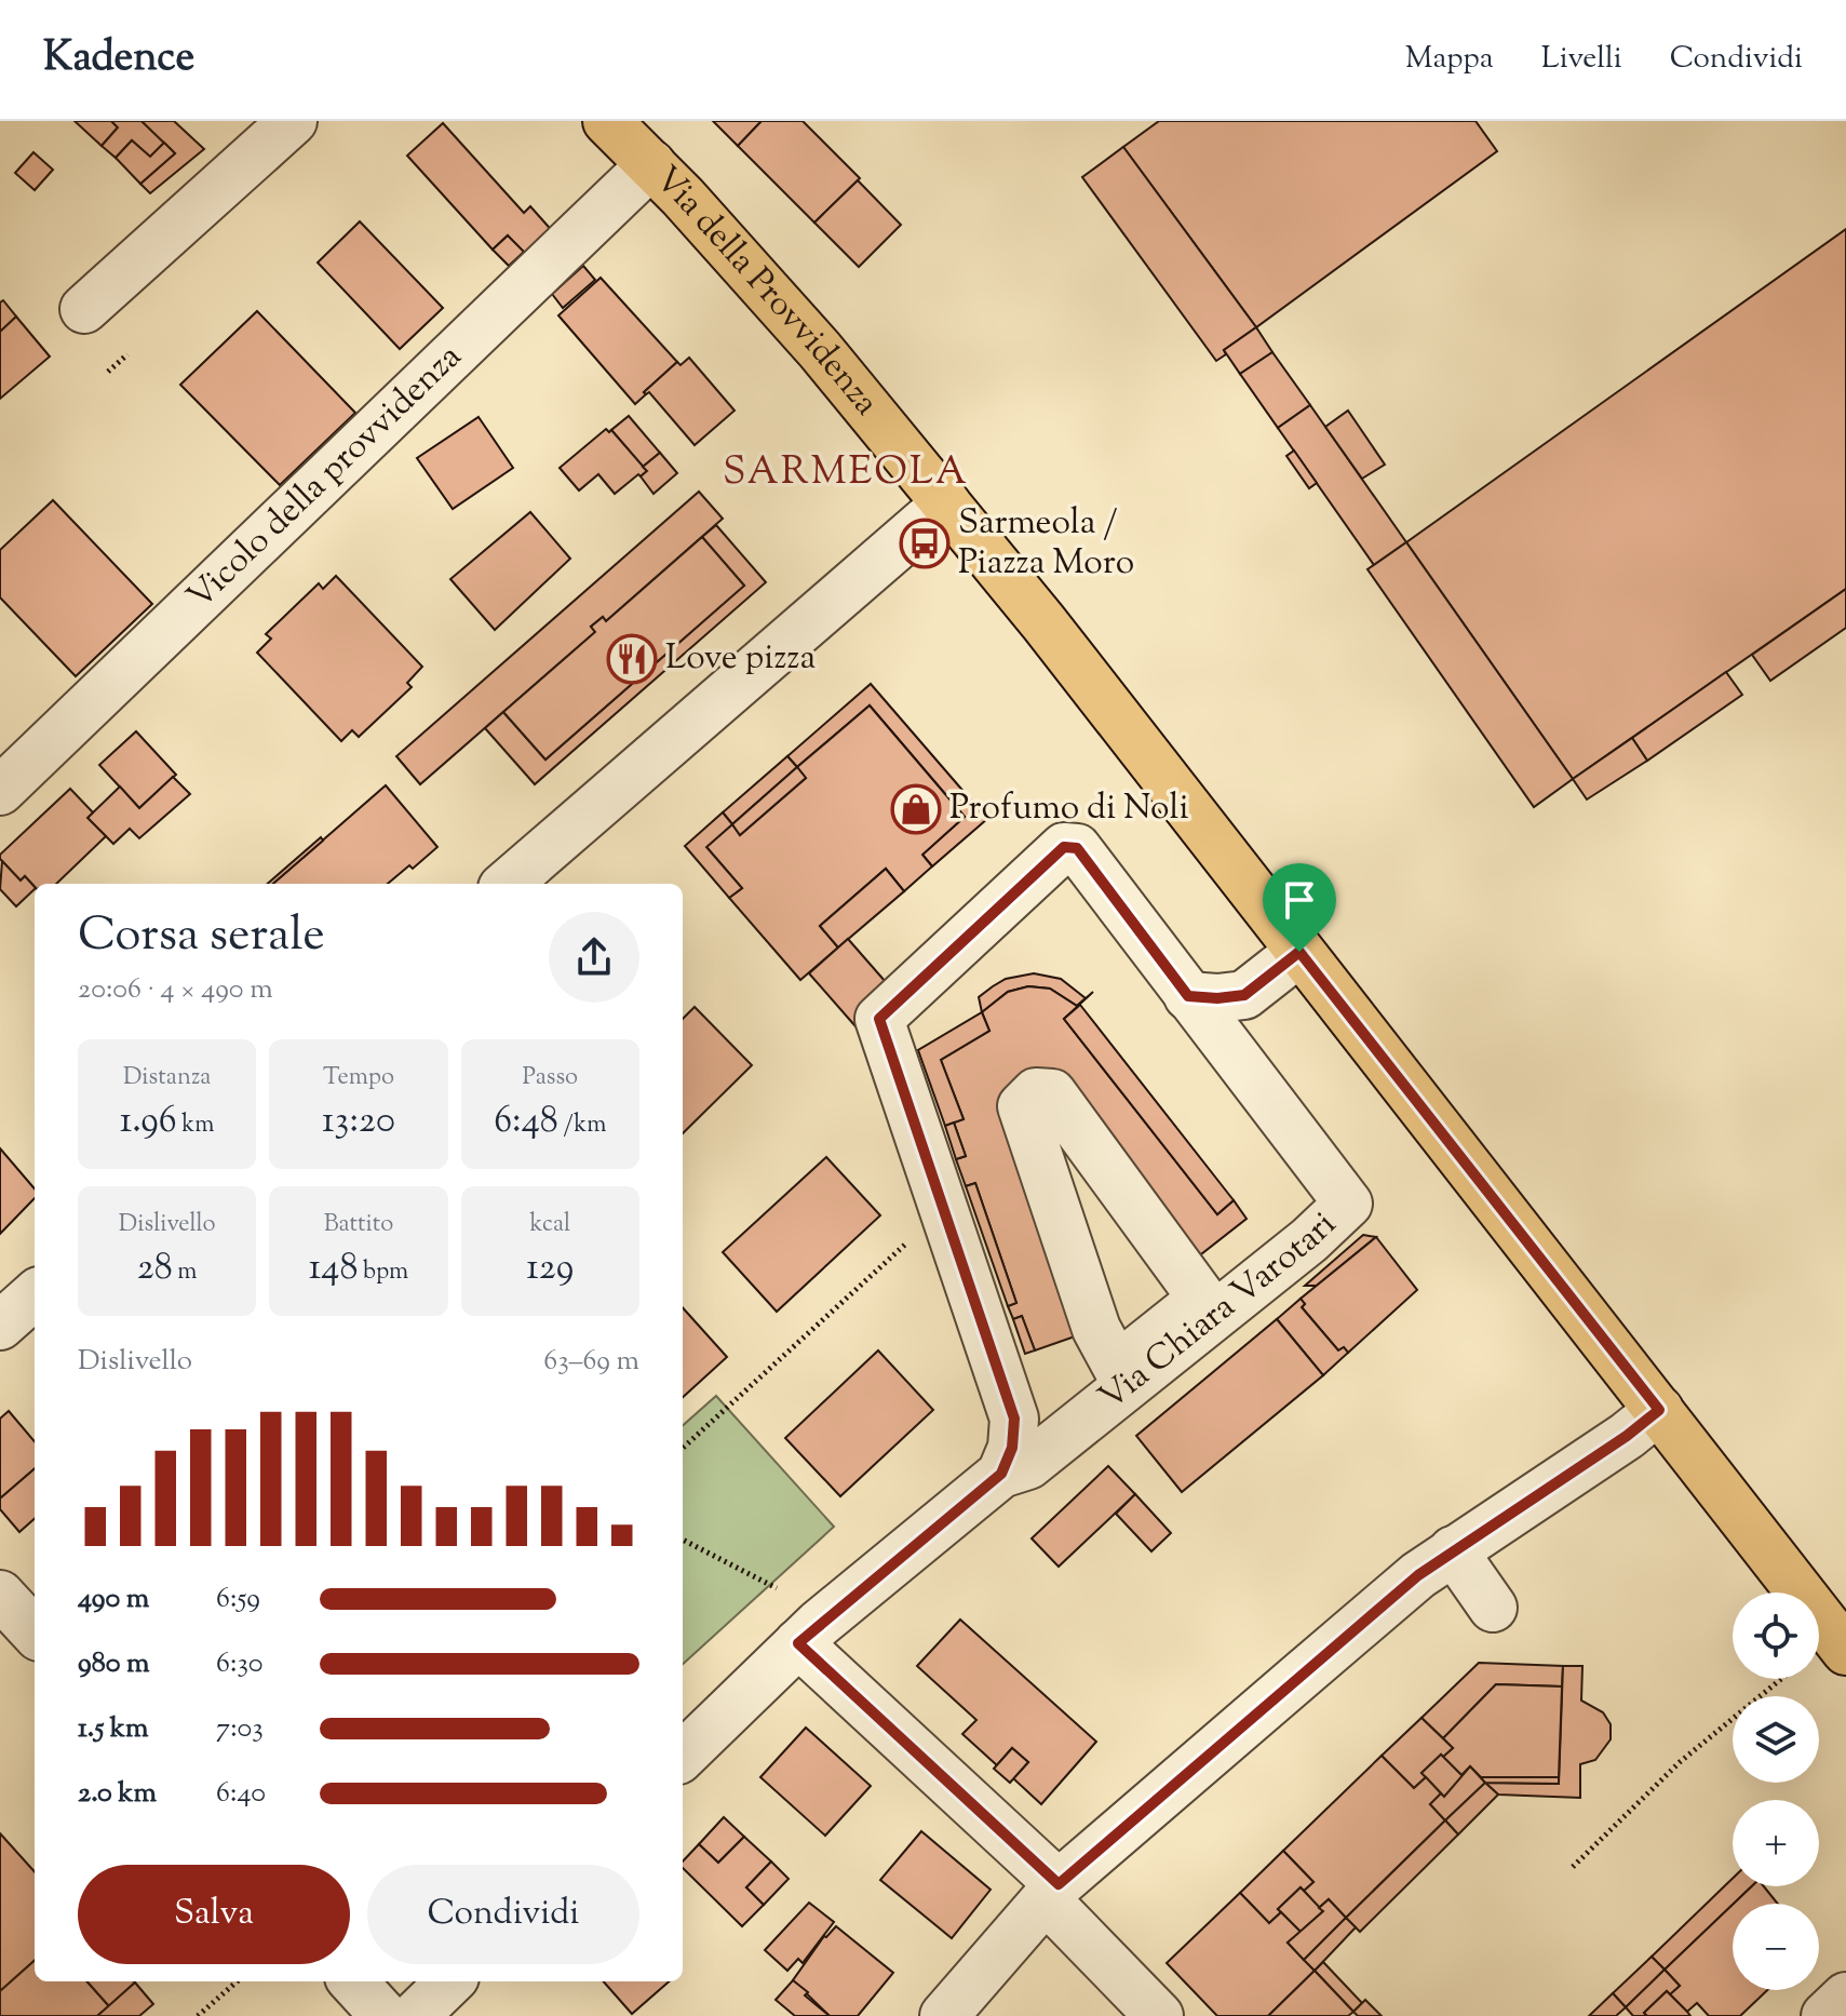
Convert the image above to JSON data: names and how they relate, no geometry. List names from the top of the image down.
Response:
{
  "streets": {
    "main road": ["Via della Provvidenza"],
    "street": ["Vicolo della provvidenza", "Via Chiara Varotari"]
  },
  "crossings": [
    ["Via della Provvidenza", "Vicolo della provvidenza"]
  ],
  "districts": ["SARMEOLA"],
  "places": {
    "bus stop": ["Sarmeola / Piazza Moro"],
    "restaurant": ["Love pizza"],
    "shop": ["Profumo di Noli"]
  },
  "page": {
    "header": "Kadence",
    "nav": ["Mappa", "Livelli", "Condividi"],
    "heading": ["Corsa serale", "20:06 · 4 × 490 m"],
    "stats": [
      ["Distanza", "1.96 km"],
      ["Tempo", "13:20"],
      ["Passo", "6:48 /km"],
      ["Dislivello", "28 m"],
      ["Battito", "148 bpm"],
      ["kcal", "129"]
    ],
    "chart": ["Dislivello", "63–69 m"],
    "list": [
      {
        "name": "490 m",
        "note": "6:59"
      },
      {
        "name": "980 m",
        "note": "6:30"
      },
      {
        "name": "1.5 km",
        "note": "7:03"
      },
      {
        "name": "2.0 km",
        "note": "6:40"
      }
    ],
    "map_buttons": ["+", "−"],
    "buttons": ["Salva", "Condividi"]
  }
}
